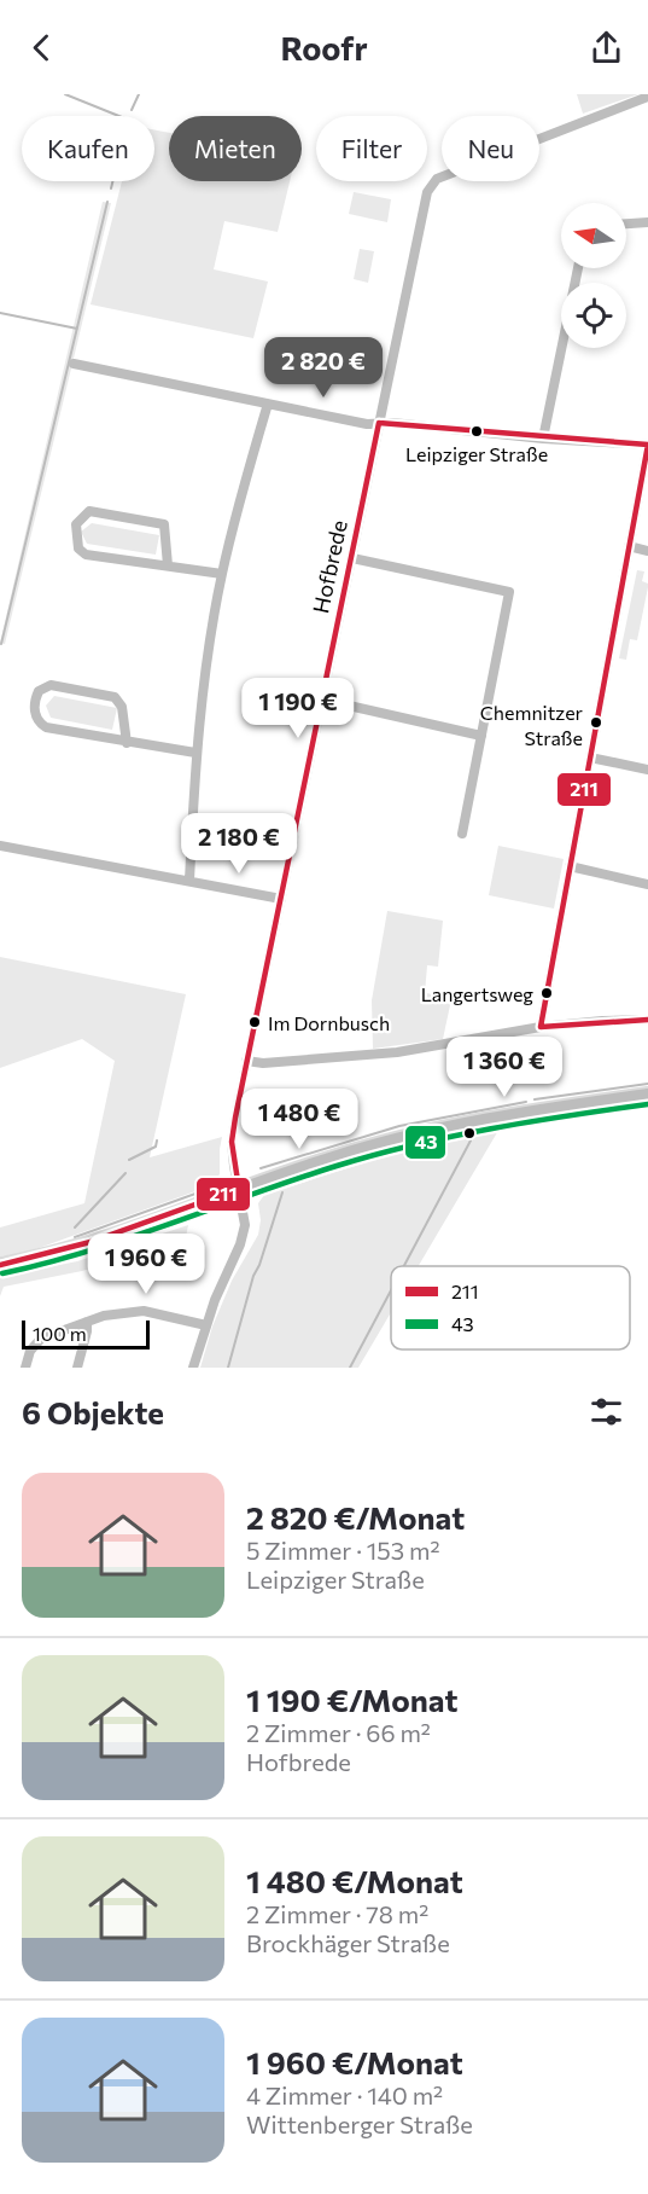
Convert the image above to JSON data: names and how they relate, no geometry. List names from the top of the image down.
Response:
{
  "streets": {
    "street": ["Hofbrede"]
  },
  "places": [
    "Leipziger Straße",
    "Chemnitzer Straße",
    "Langertsweg",
    "Im Dornbusch"
  ],
  "lines": ["transit line 211", "transit line 43"],
  "legend": ["211", "43"],
  "scale_bar": "100 m",
  "north": "left",
  "page": {
    "header": "Roofr",
    "chip": [
      "Kaufen",
      "Mieten",
      "Filter",
      "Neu"
    ],
    "price": [
      "2 820 €",
      "1 190 €",
      "2 180 €",
      "1 360 €",
      "1 480 €",
      "1 960 €"
    ],
    "scale": "100 m",
    "heading": "6 Objekte",
    "list": [
      {
        "name": "2 820 €/Monat",
        "note": "5 Zimmer · 153 m² · Leipziger Straße"
      },
      {
        "name": "1 190 €/Monat",
        "note": "2 Zimmer · 66 m² · Hofbrede"
      },
      {
        "name": "1 480 €/Monat",
        "note": "2 Zimmer · 78 m² · Brockhäger Straße"
      },
      {
        "name": "1 960 €/Monat",
        "note": "4 Zimmer · 140 m² · Wittenberger Straße"
      }
    ]
  }
}
